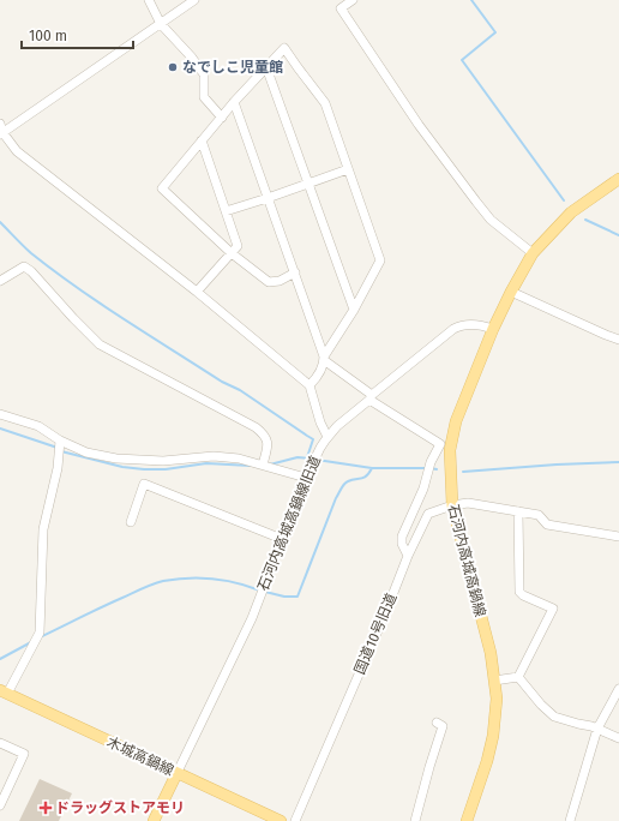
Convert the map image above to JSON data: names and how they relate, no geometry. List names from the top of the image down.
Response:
{
  "streets": {
    "main road": ["石河内高城高鍋線", "木城高鍋線"],
    "street": ["石河内高城高鍋線旧道", "国道10号旧道"]
  },
  "crossings": [
    ["石河内高城高鍋線旧道", "石河内高城高鍋線"],
    ["石河内高城高鍋線旧道", "木城高鍋線"],
    ["石河内高城高鍋線", "国道10号旧道"]
  ],
  "places": {
    "other": ["なでしこ児童館"],
    "health": ["ドラッグストアモリ"]
  },
  "scale_bar": "100 m"
}
